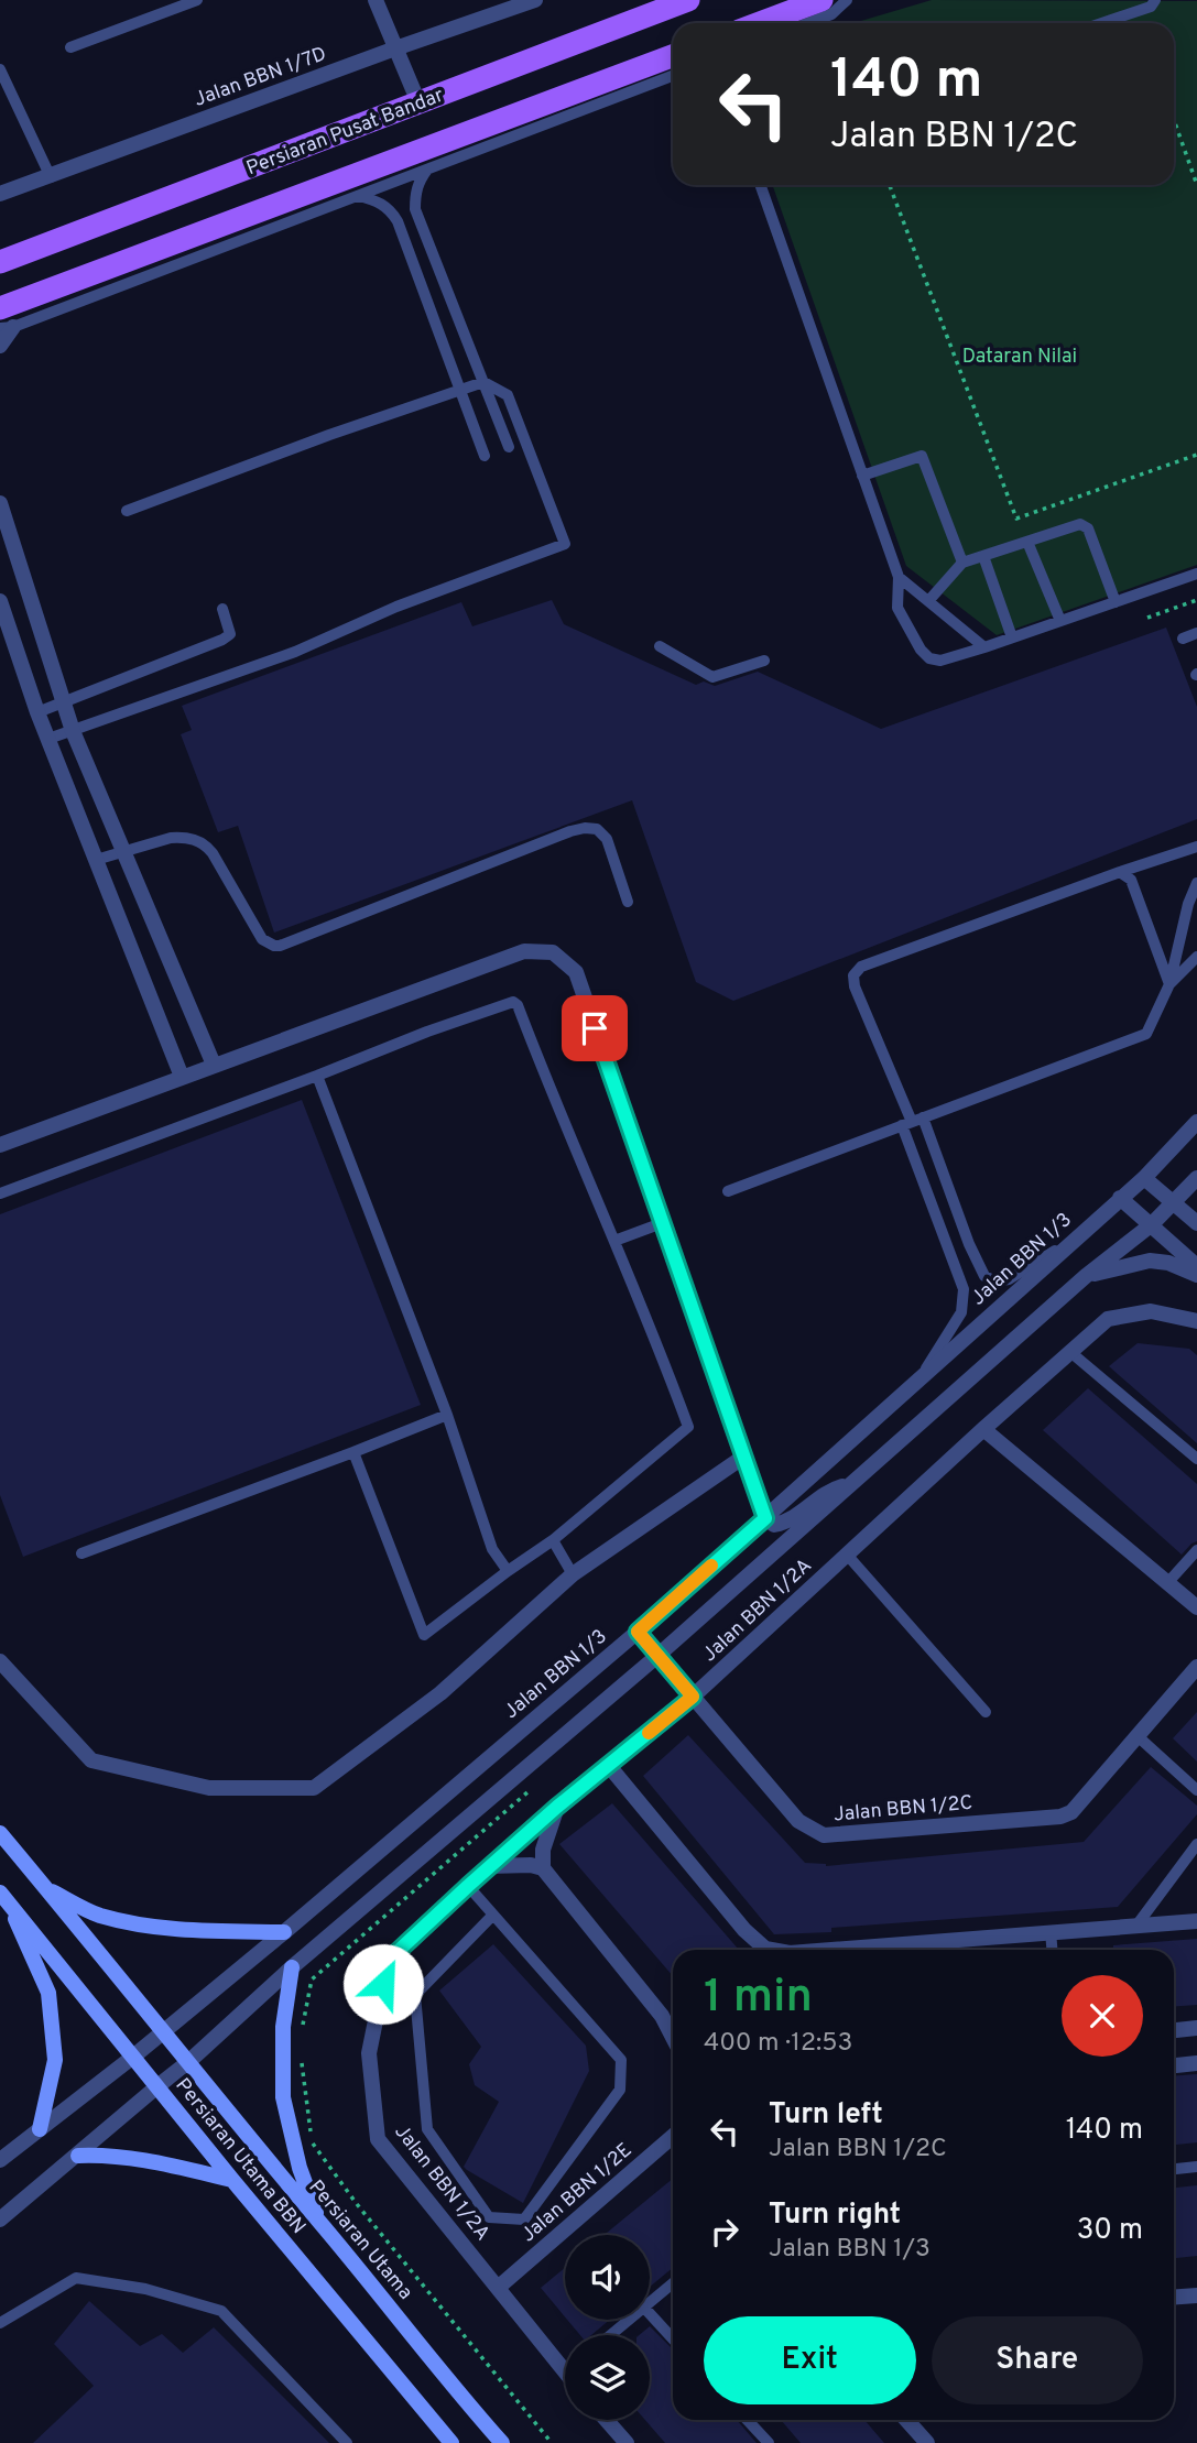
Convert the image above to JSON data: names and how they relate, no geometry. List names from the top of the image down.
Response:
{
  "streets": {
    "main road": ["Persiaran Pusat Bandar", "Persiaran Utama BBN", "Persiaran Utama"],
    "street": [
      "Jalan BBN 1/7D",
      "Jalan BBN 1/3",
      "Jalan BBN 1/2A",
      "Jalan BBN 1/2C",
      "Jalan BBN 1/2E"
    ]
  },
  "crossings": [
    ["Jalan BBN 1/3", "Jalan BBN 1/2C"],
    ["Jalan BBN 1/3", "Persiaran Utama BBN"],
    ["Jalan BBN 1/2A", "Jalan BBN 1/2C"],
    ["Jalan BBN 1/2A", "Jalan BBN 1/2E"],
    ["Persiaran Utama BBN", "Persiaran Utama"]
  ],
  "parks": ["Dataran Nilai"],
  "page": {
    "turn": ["140 m", "Jalan BBN 1/2C"],
    "heading": ["1 min", "400 m · 12:53"],
    "list": [
      {
        "name": "Turn left",
        "note": "Jalan BBN 1/2C",
        "value": "140 m"
      },
      {
        "name": "Turn right",
        "note": "Jalan BBN 1/3",
        "value": "30 m"
      }
    ],
    "buttons": ["Exit", "Share"]
  }
}
